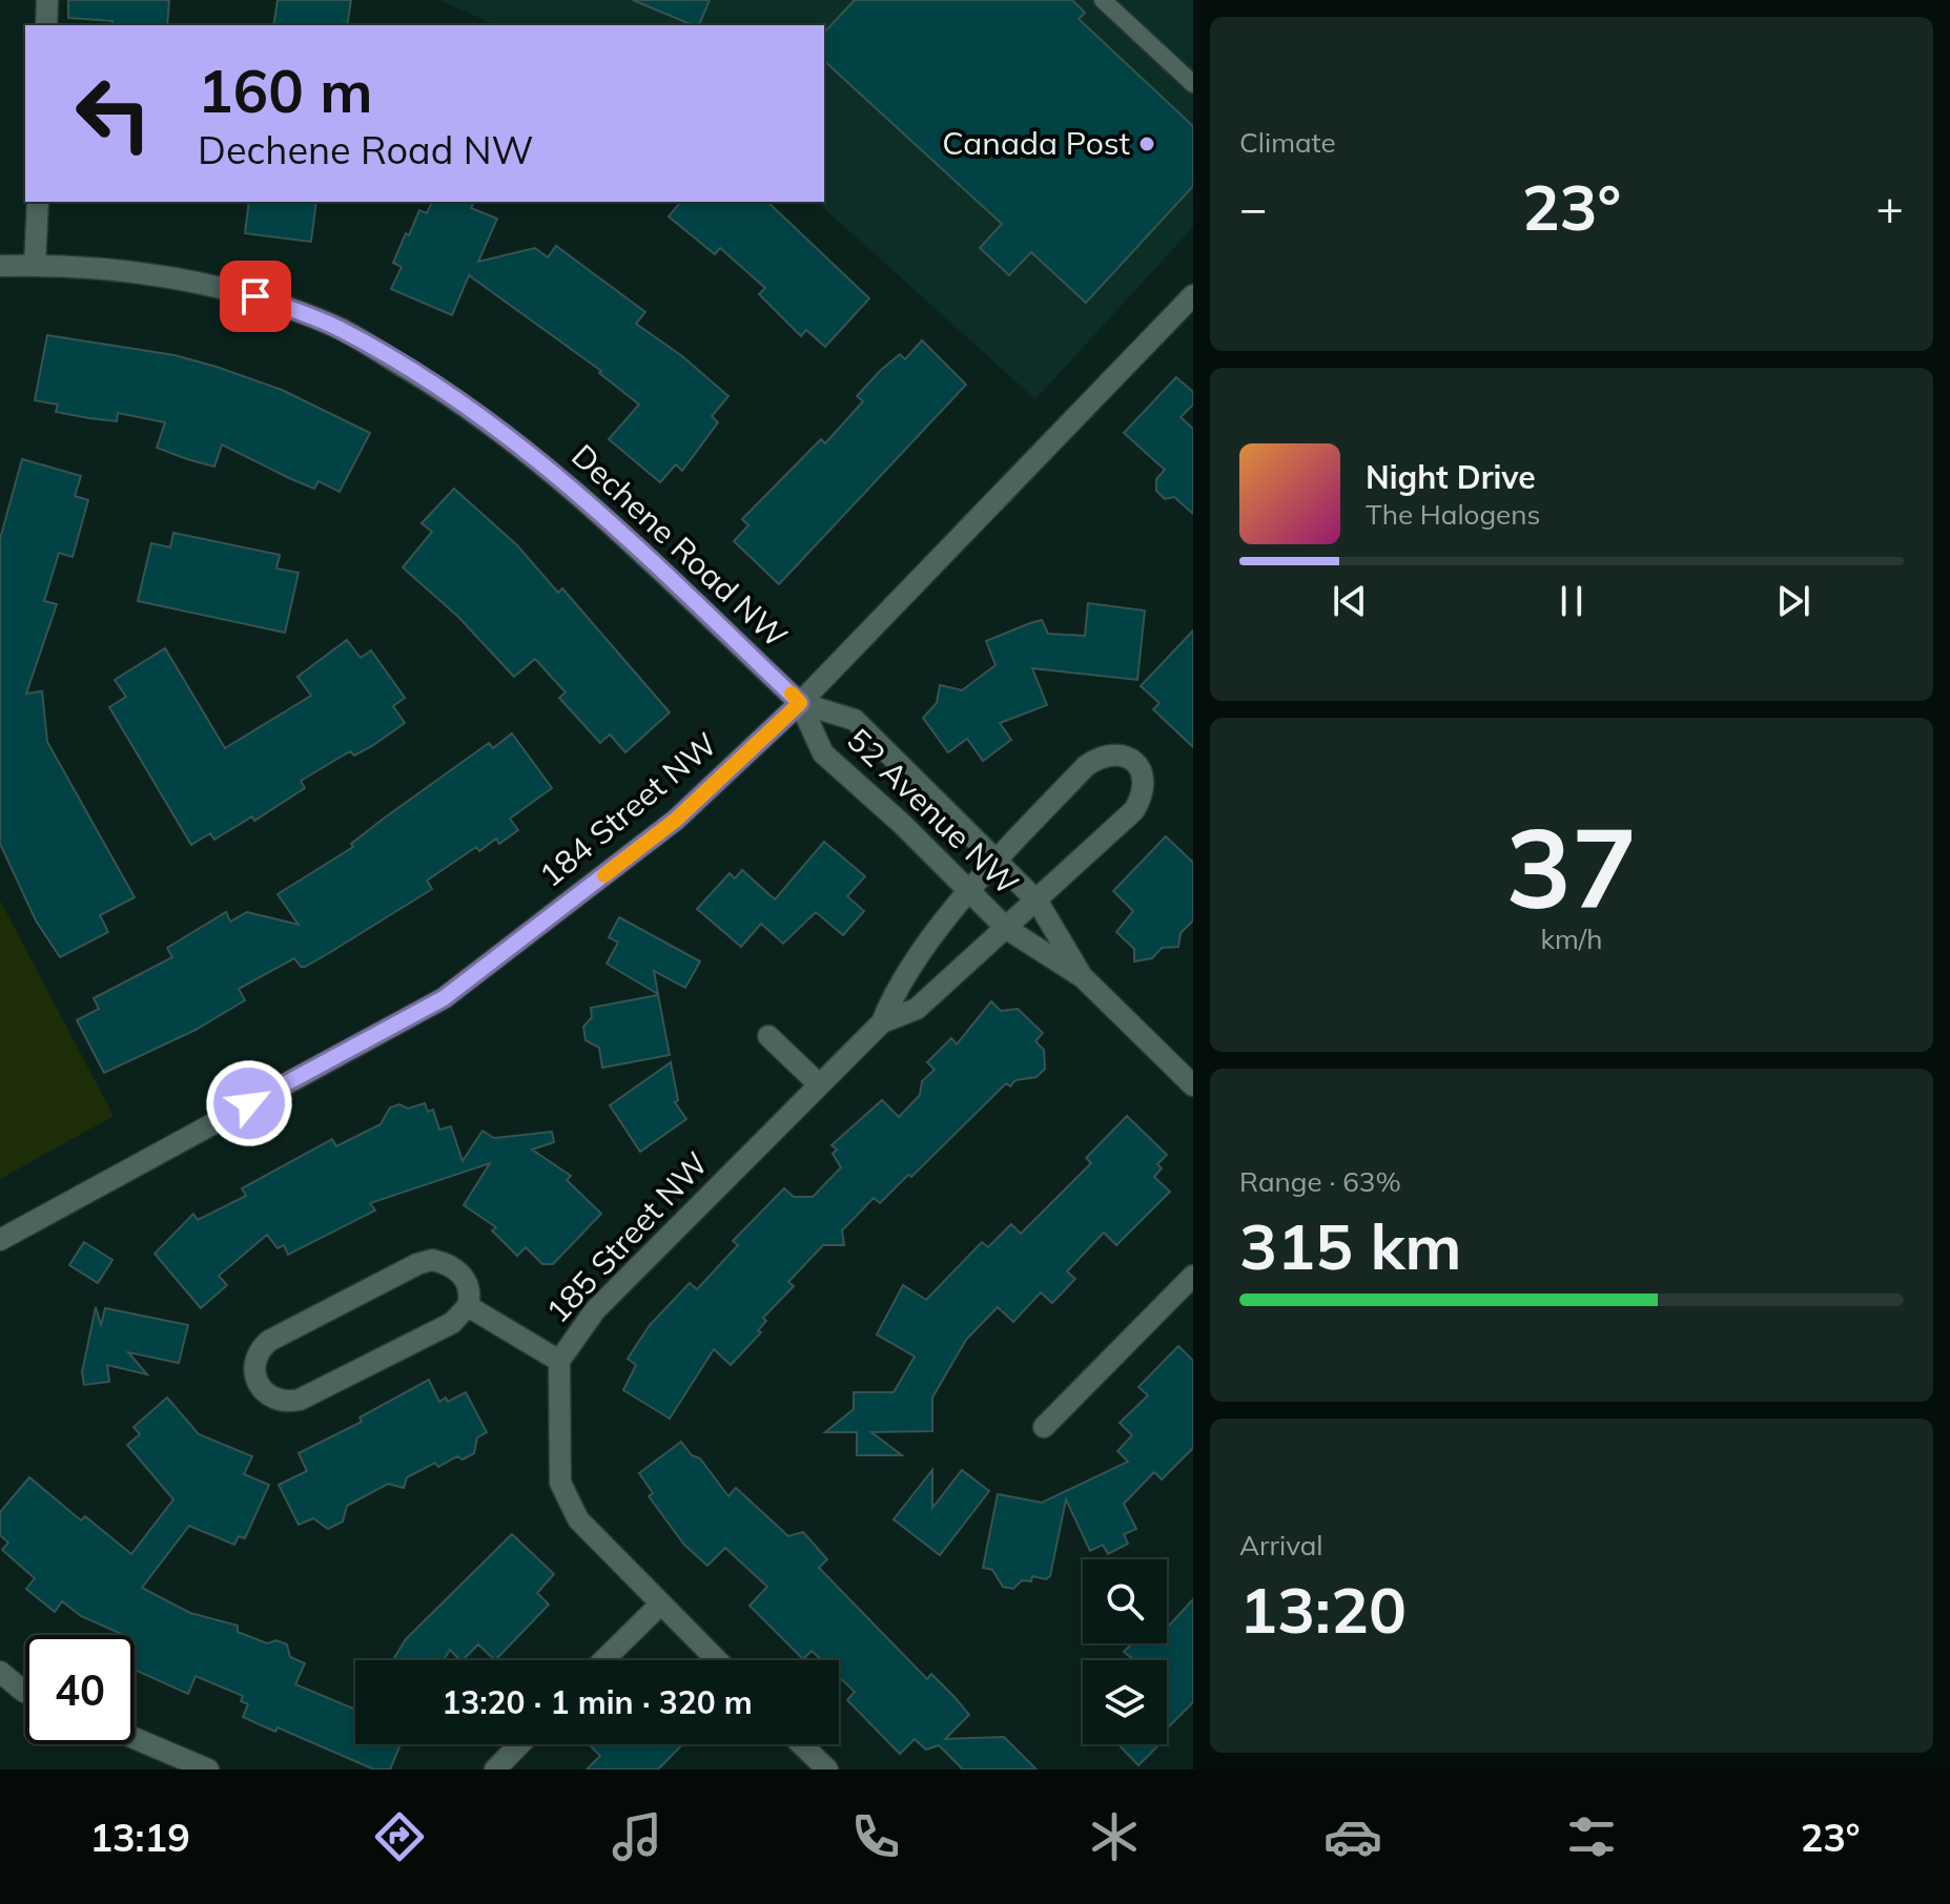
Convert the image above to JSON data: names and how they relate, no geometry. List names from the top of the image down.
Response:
{
  "streets": {
    "street": [
      "Dechene Road NW",
      "184 Street NW",
      "52 Avenue NW",
      "185 Street NW"
    ]
  },
  "crossings": [
    ["Dechene Road NW", "184 Street NW"],
    ["Dechene Road NW", "52 Avenue NW"],
    ["184 Street NW", "52 Avenue NW"],
    ["52 Avenue NW", "185 Street NW"]
  ],
  "places": ["Canada Post"],
  "page": {
    "tile": [
      "Climate",
      ["37", "km/h"],
      ["Range · 63%", "315 km"],
      ["Arrival", "13:20"]
    ],
    "turn": ["160 m", "Dechene Road NW"],
    "heat": ["−", "23°", "+"],
    "song": ["Night Drive", "The Halogens"],
    "limit": "40",
    "trip": "13:20 · 1 min · 320 m",
    "tabs": ["13:19", "23°"]
  }
}
